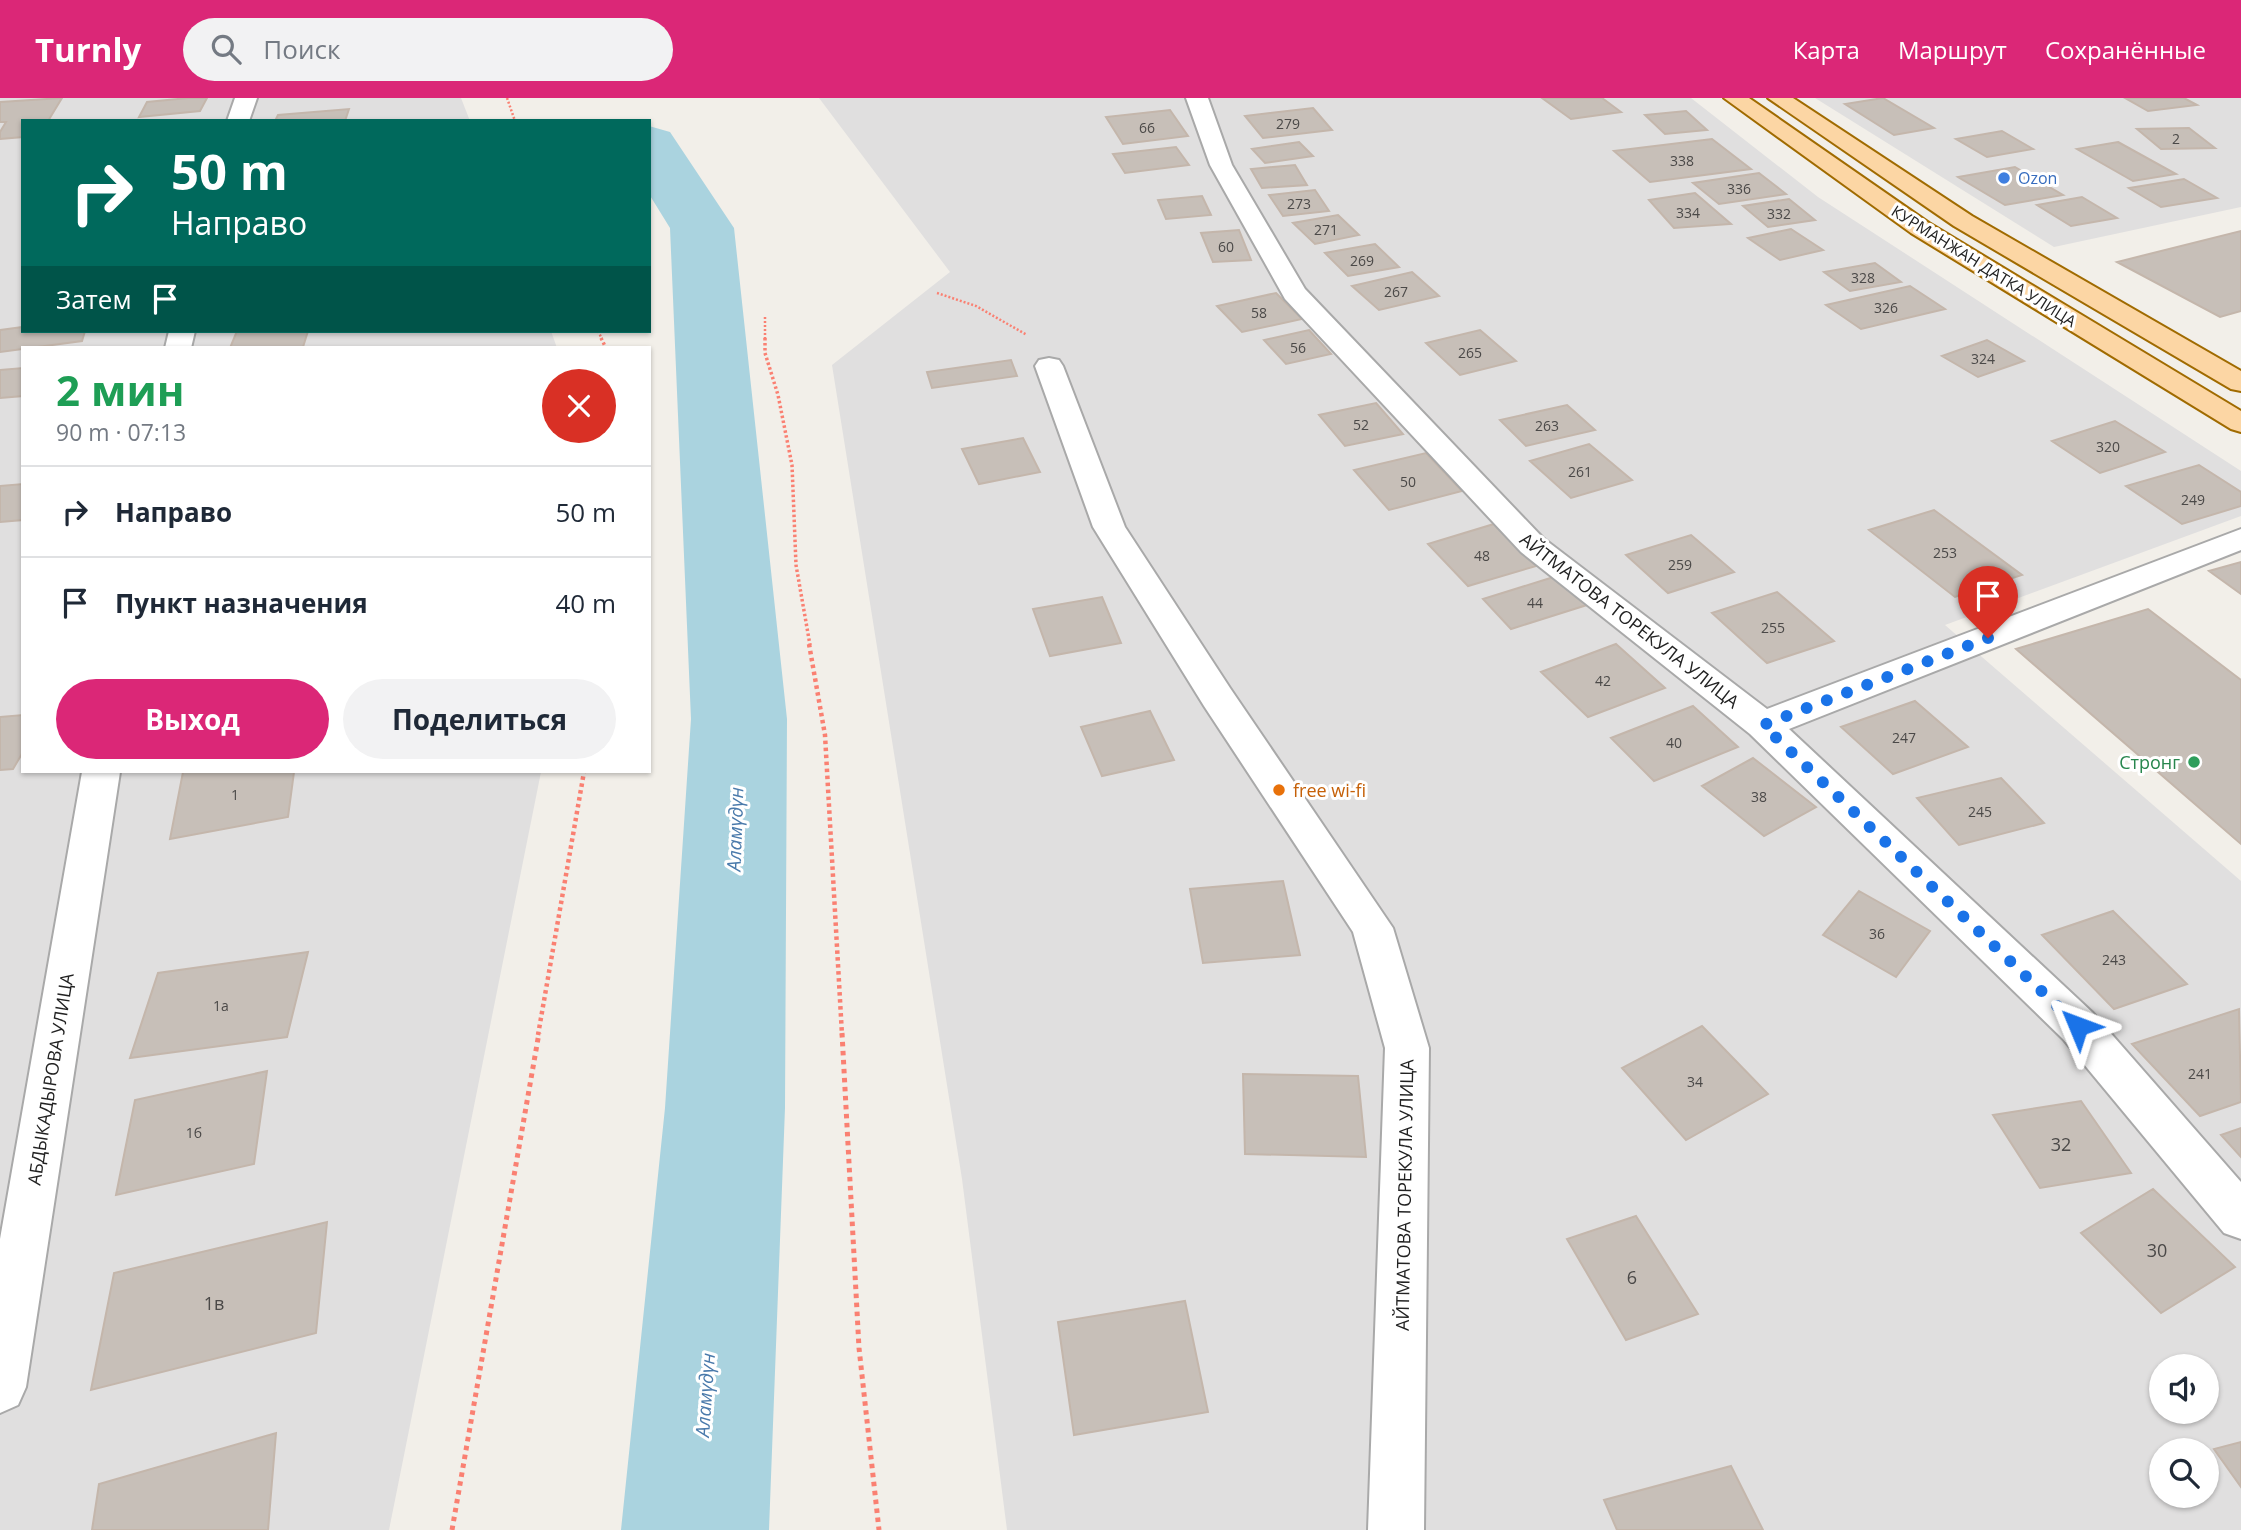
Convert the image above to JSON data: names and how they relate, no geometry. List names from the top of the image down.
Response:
{
  "streets": {
    "main road": ["КУРМАНЖАН ДАТКА УЛИЦА"],
    "street": ["АЙТМАТОВА ТОРЕКУЛА УЛИЦА", "АБДЫКАДЫРОВА УЛИЦА"]
  },
  "water": ["Аламүдүн"],
  "places": ["Ozon", "Стронг", "free wi-fi"],
  "house_numbers": [
    "279",
    "66",
    "2",
    "338",
    "336",
    "273",
    "334",
    "332",
    "271",
    "60",
    "269",
    "328",
    "267",
    "326",
    "58",
    "56",
    "265",
    "324",
    "52",
    "263",
    "320",
    "261",
    "50",
    "249",
    "253",
    "48",
    "259",
    "44",
    "255",
    "42",
    "247",
    "40",
    "1",
    "38",
    "245",
    "36",
    "243",
    "1a",
    "241",
    "34",
    "1б",
    "32",
    "30",
    "6",
    "1в"
  ],
  "page": {
    "header": "Turnly",
    "search": "Поиск",
    "nav": ["Карта", "Маршрут", "Сохранённые"],
    "turn": ["50 m", "Направо"],
    "then": "Затем",
    "heading": ["2 мин", "90 m · 07:13"],
    "list": [
      {
        "name": "Направо",
        "value": "50 m"
      },
      {
        "name": "Пункт назначения",
        "value": "40 m"
      }
    ],
    "buttons": ["Выход", "Поделиться"]
  }
}
